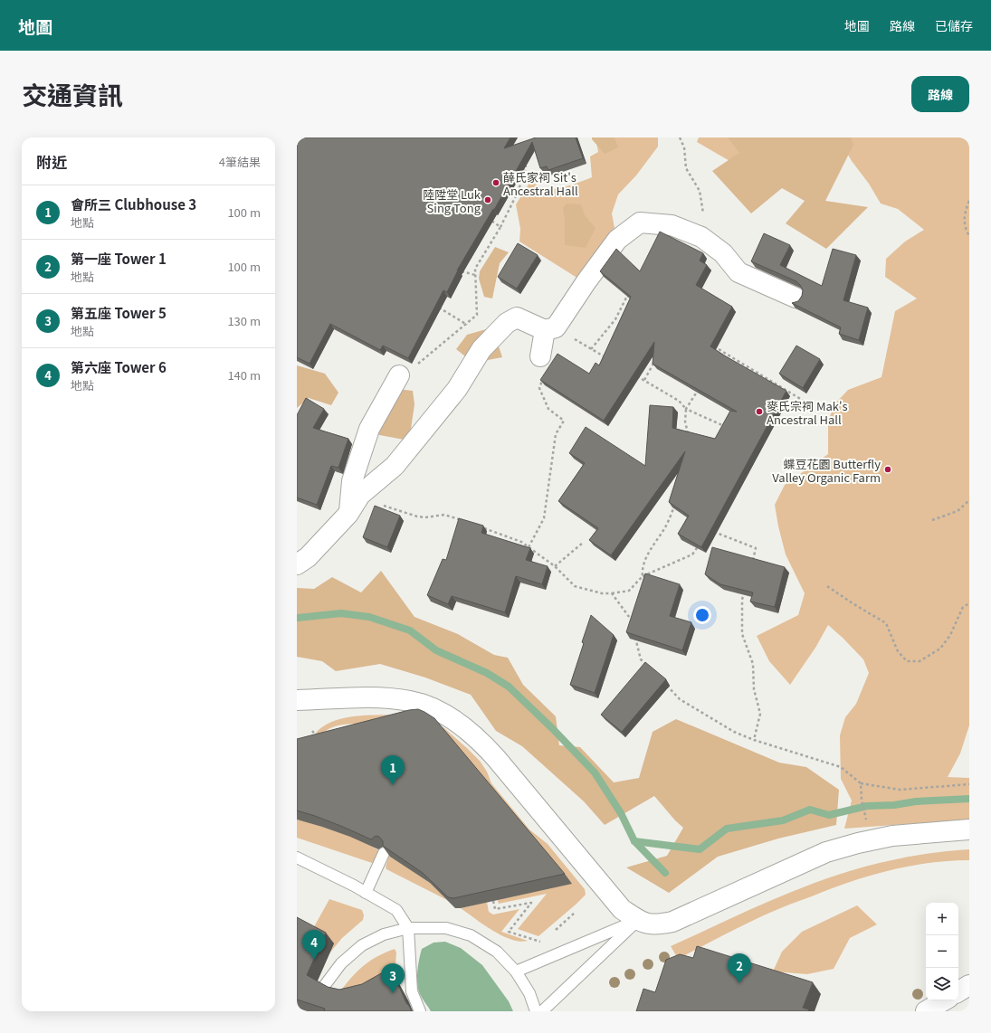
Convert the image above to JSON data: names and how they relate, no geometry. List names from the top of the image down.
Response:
{
  "places": [
    "薛氏家祠 Sit's Ancestral Hall",
    "陸陞堂 Luk Sing Tong",
    "麥氏宗祠 Mak's Ancestral Hall",
    "蝶豆花園 Butterfly Valley Organic Farm"
  ],
  "page": {
    "header": "地圖",
    "nav": ["地圖", "路線", "已儲存"],
    "title": "交通資訊",
    "buttons": "路線",
    "heading": ["附近", "4筆結果"],
    "list": [
      {
        "mark": "1",
        "name": "會所三 Clubhouse 3",
        "note": "地點",
        "value": "100 m"
      },
      {
        "mark": "2",
        "name": "第一座 Tower 1",
        "note": "地點",
        "value": "100 m"
      },
      {
        "mark": "3",
        "name": "第五座 Tower 5",
        "note": "地點",
        "value": "130 m"
      },
      {
        "mark": "4",
        "name": "第六座 Tower 6",
        "note": "地點",
        "value": "140 m"
      }
    ],
    "pins": [
      "1",
      "4",
      "2",
      "3"
    ],
    "map_buttons": ["+", "−"]
  }
}
